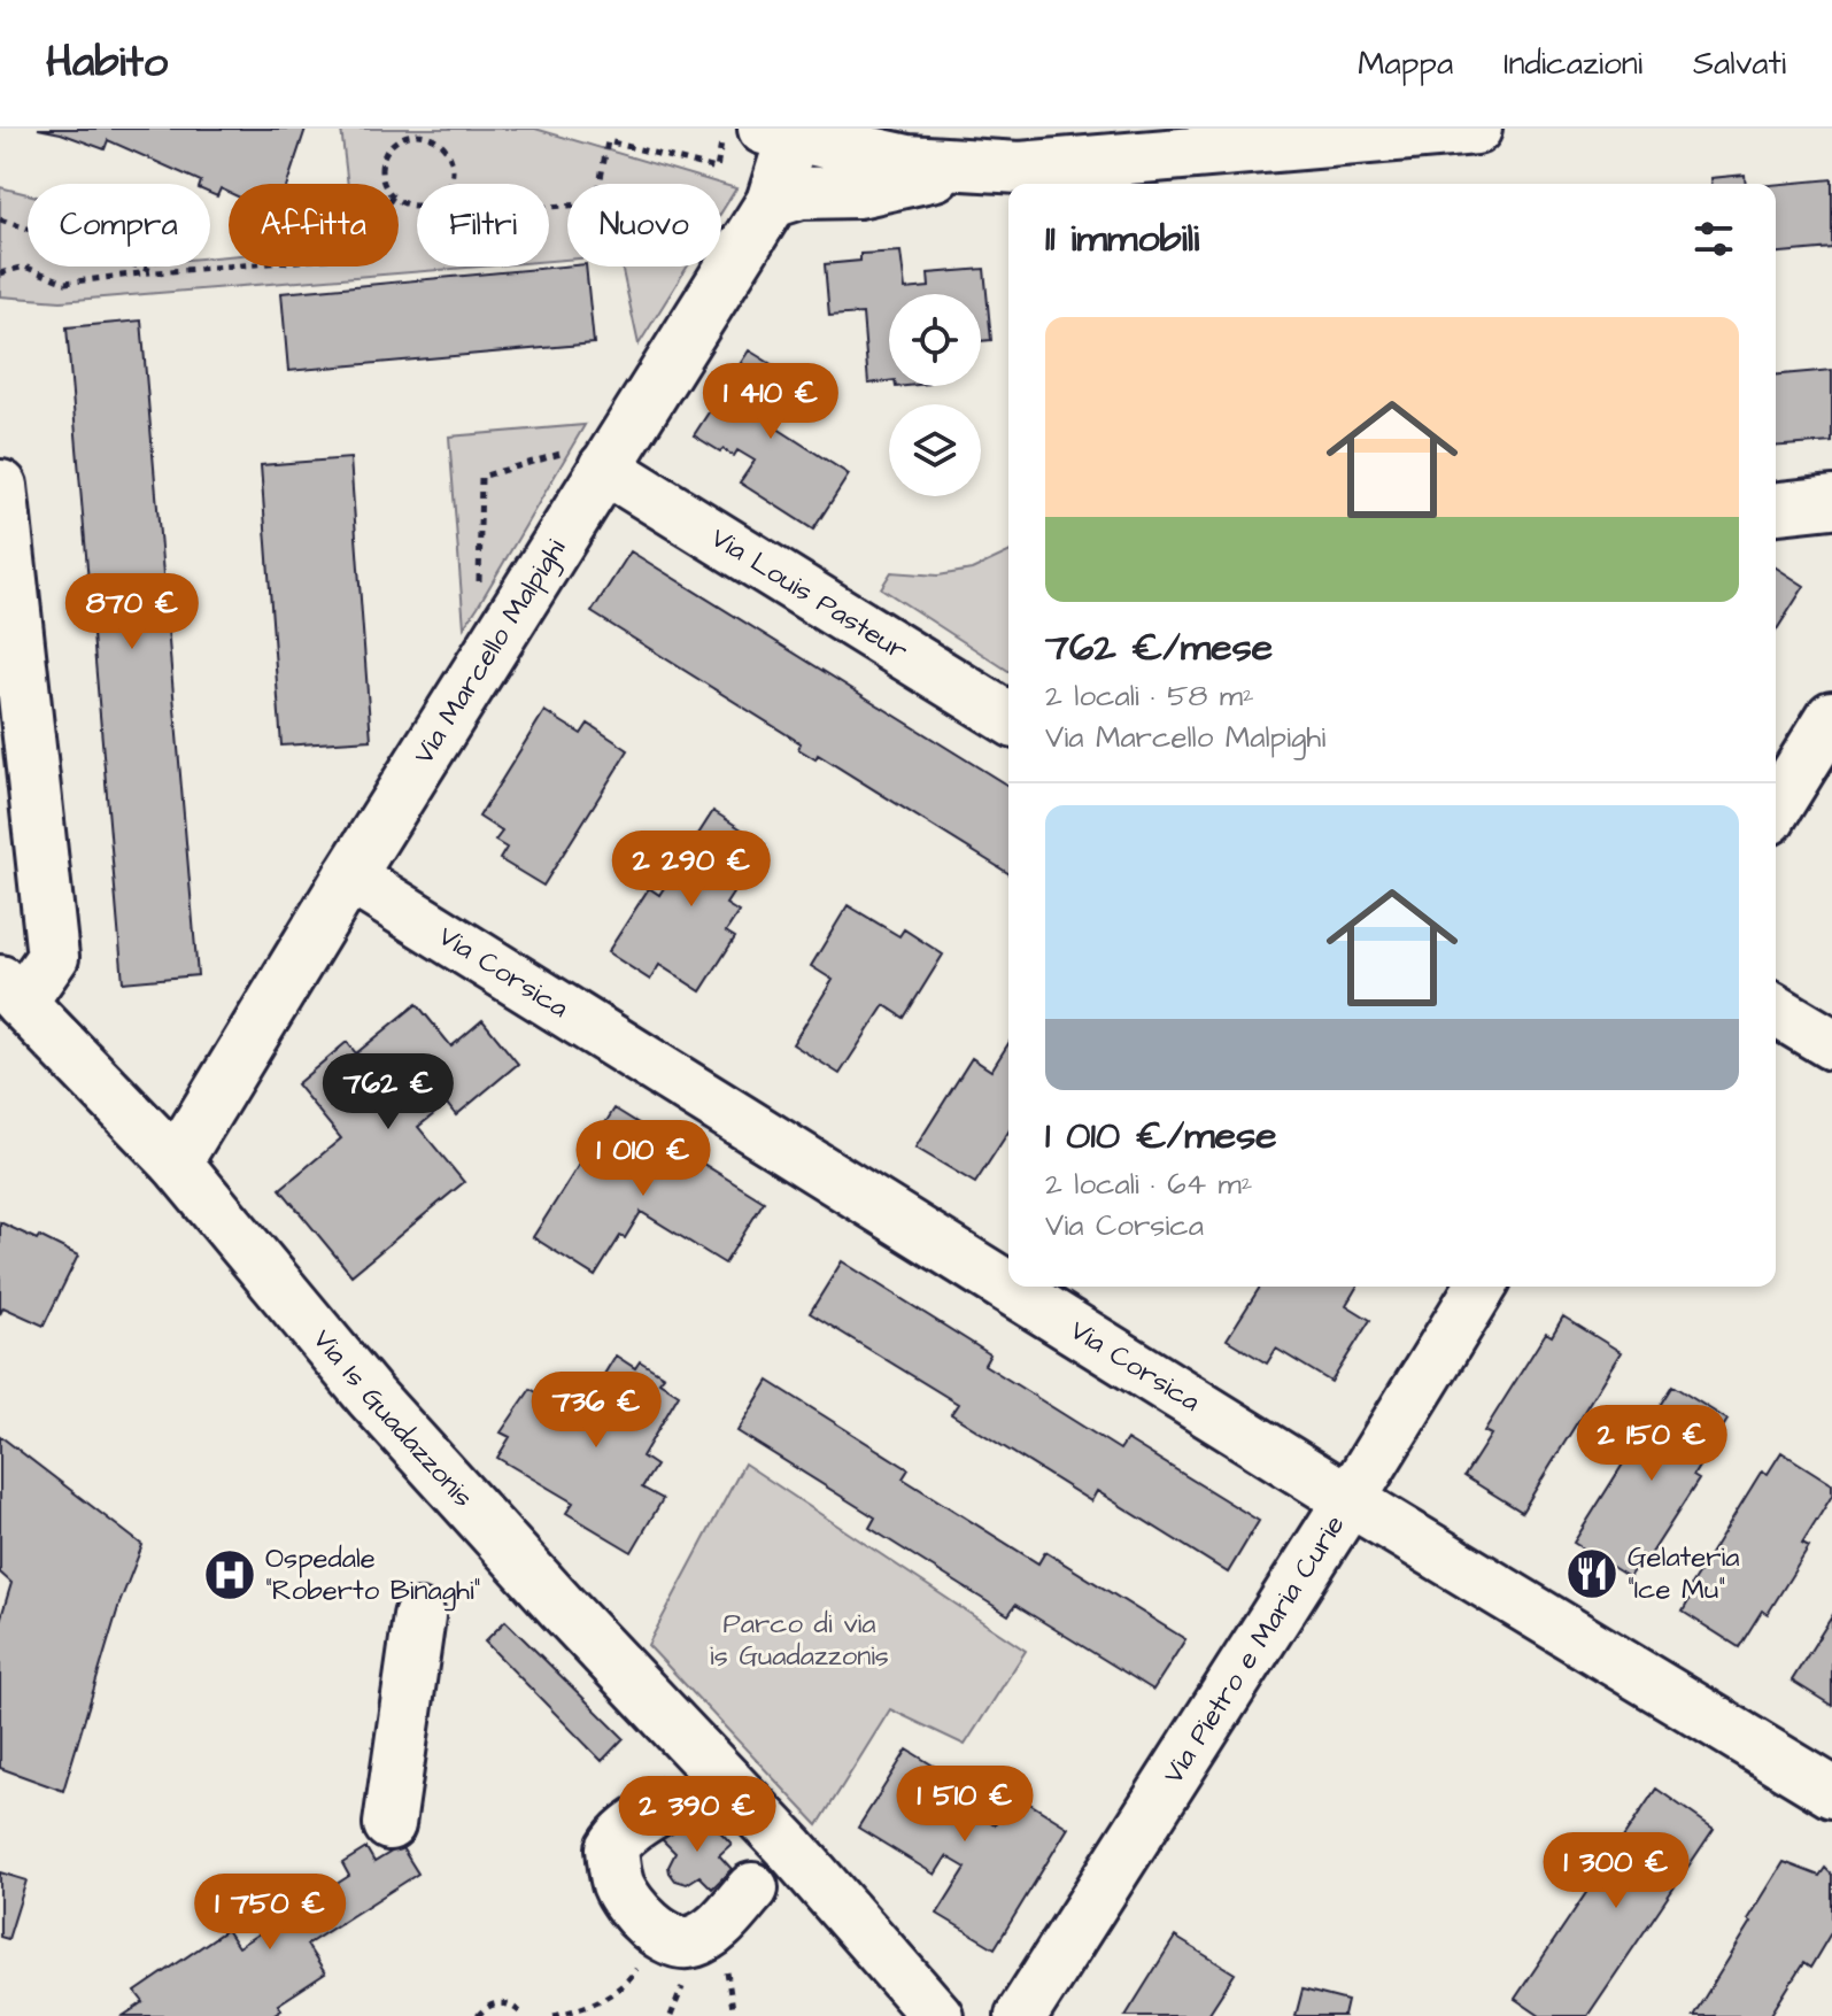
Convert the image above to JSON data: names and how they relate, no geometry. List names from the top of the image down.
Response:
{
  "streets": {
    "street": [
      "Via Louis Pasteur",
      "Via Marcello Malpighi",
      "Via Corsica",
      "Via Is Guadazzonis",
      "Via Pietro e Maria Curie"
    ]
  },
  "crossings": [
    ["Via Louis Pasteur", "Via Marcello Malpighi"],
    ["Via Marcello Malpighi", "Via Corsica"],
    ["Via Marcello Malpighi", "Via Is Guadazzonis"],
    ["Via Corsica", "Via Pietro e Maria Curie"]
  ],
  "parks": ["Parco di via is Guadazzonis"],
  "places": {
    "restaurant": ["Gelateria \"Ice Mu\""],
    "hospital": ["Ospedale \"Roberto Binaghi\""]
  },
  "page": {
    "header": "Habito",
    "nav": ["Mappa", "Indicazioni", "Salvati"],
    "chip": [
      "Compra",
      "Affitta",
      "Filtri",
      "Nuovo"
    ],
    "heading": "11 immobili",
    "list": [
      {
        "name": "762 €/mese",
        "note": "2 locali · 58 m² · Via Marcello Malpighi"
      },
      {
        "name": "1 010 €/mese",
        "note": "2 locali · 64 m² · Via Corsica"
      }
    ],
    "price": [
      "1 410 €",
      "870 €",
      "2 290 €",
      "762 €",
      "1 010 €",
      "736 €",
      "2 150 €",
      "1 510 €",
      "2 390 €",
      "1 300 €",
      "1 750 €"
    ]
  }
}
